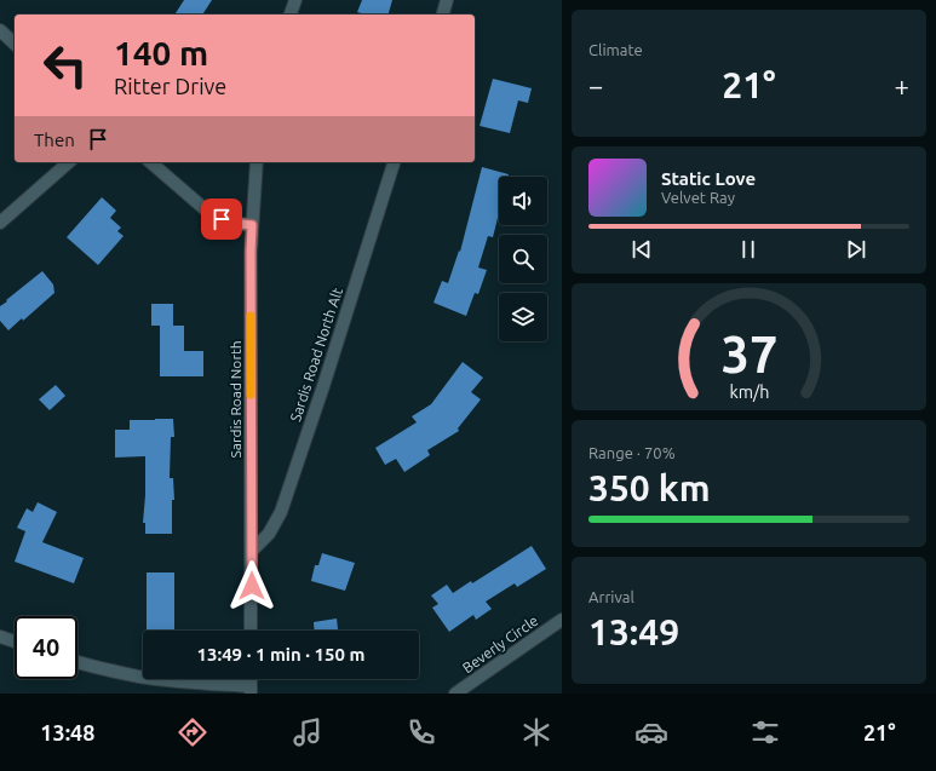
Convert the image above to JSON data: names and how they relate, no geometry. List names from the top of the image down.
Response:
{
  "streets": {
    "street": ["Sardis Road North Alt", "Sardis Road North", "Beverly Circle"]
  },
  "crossings": [
    ["Sardis Road North Alt", "Sardis Road North"]
  ],
  "page": {
    "tile": [
      "Climate",
      ["Range · 70%", "350 km"],
      ["Arrival", "13:49"]
    ],
    "turn": ["140 m", "Ritter Drive"],
    "heat": ["−", "21°", "+"],
    "then": "Then",
    "song": ["Static Love", "Velvet Ray"],
    "limit": "40",
    "trip": "13:49 · 1 min · 150 m",
    "tabs": ["13:48", "21°"],
    "gauge": ["37", "km/h"]
  }
}
